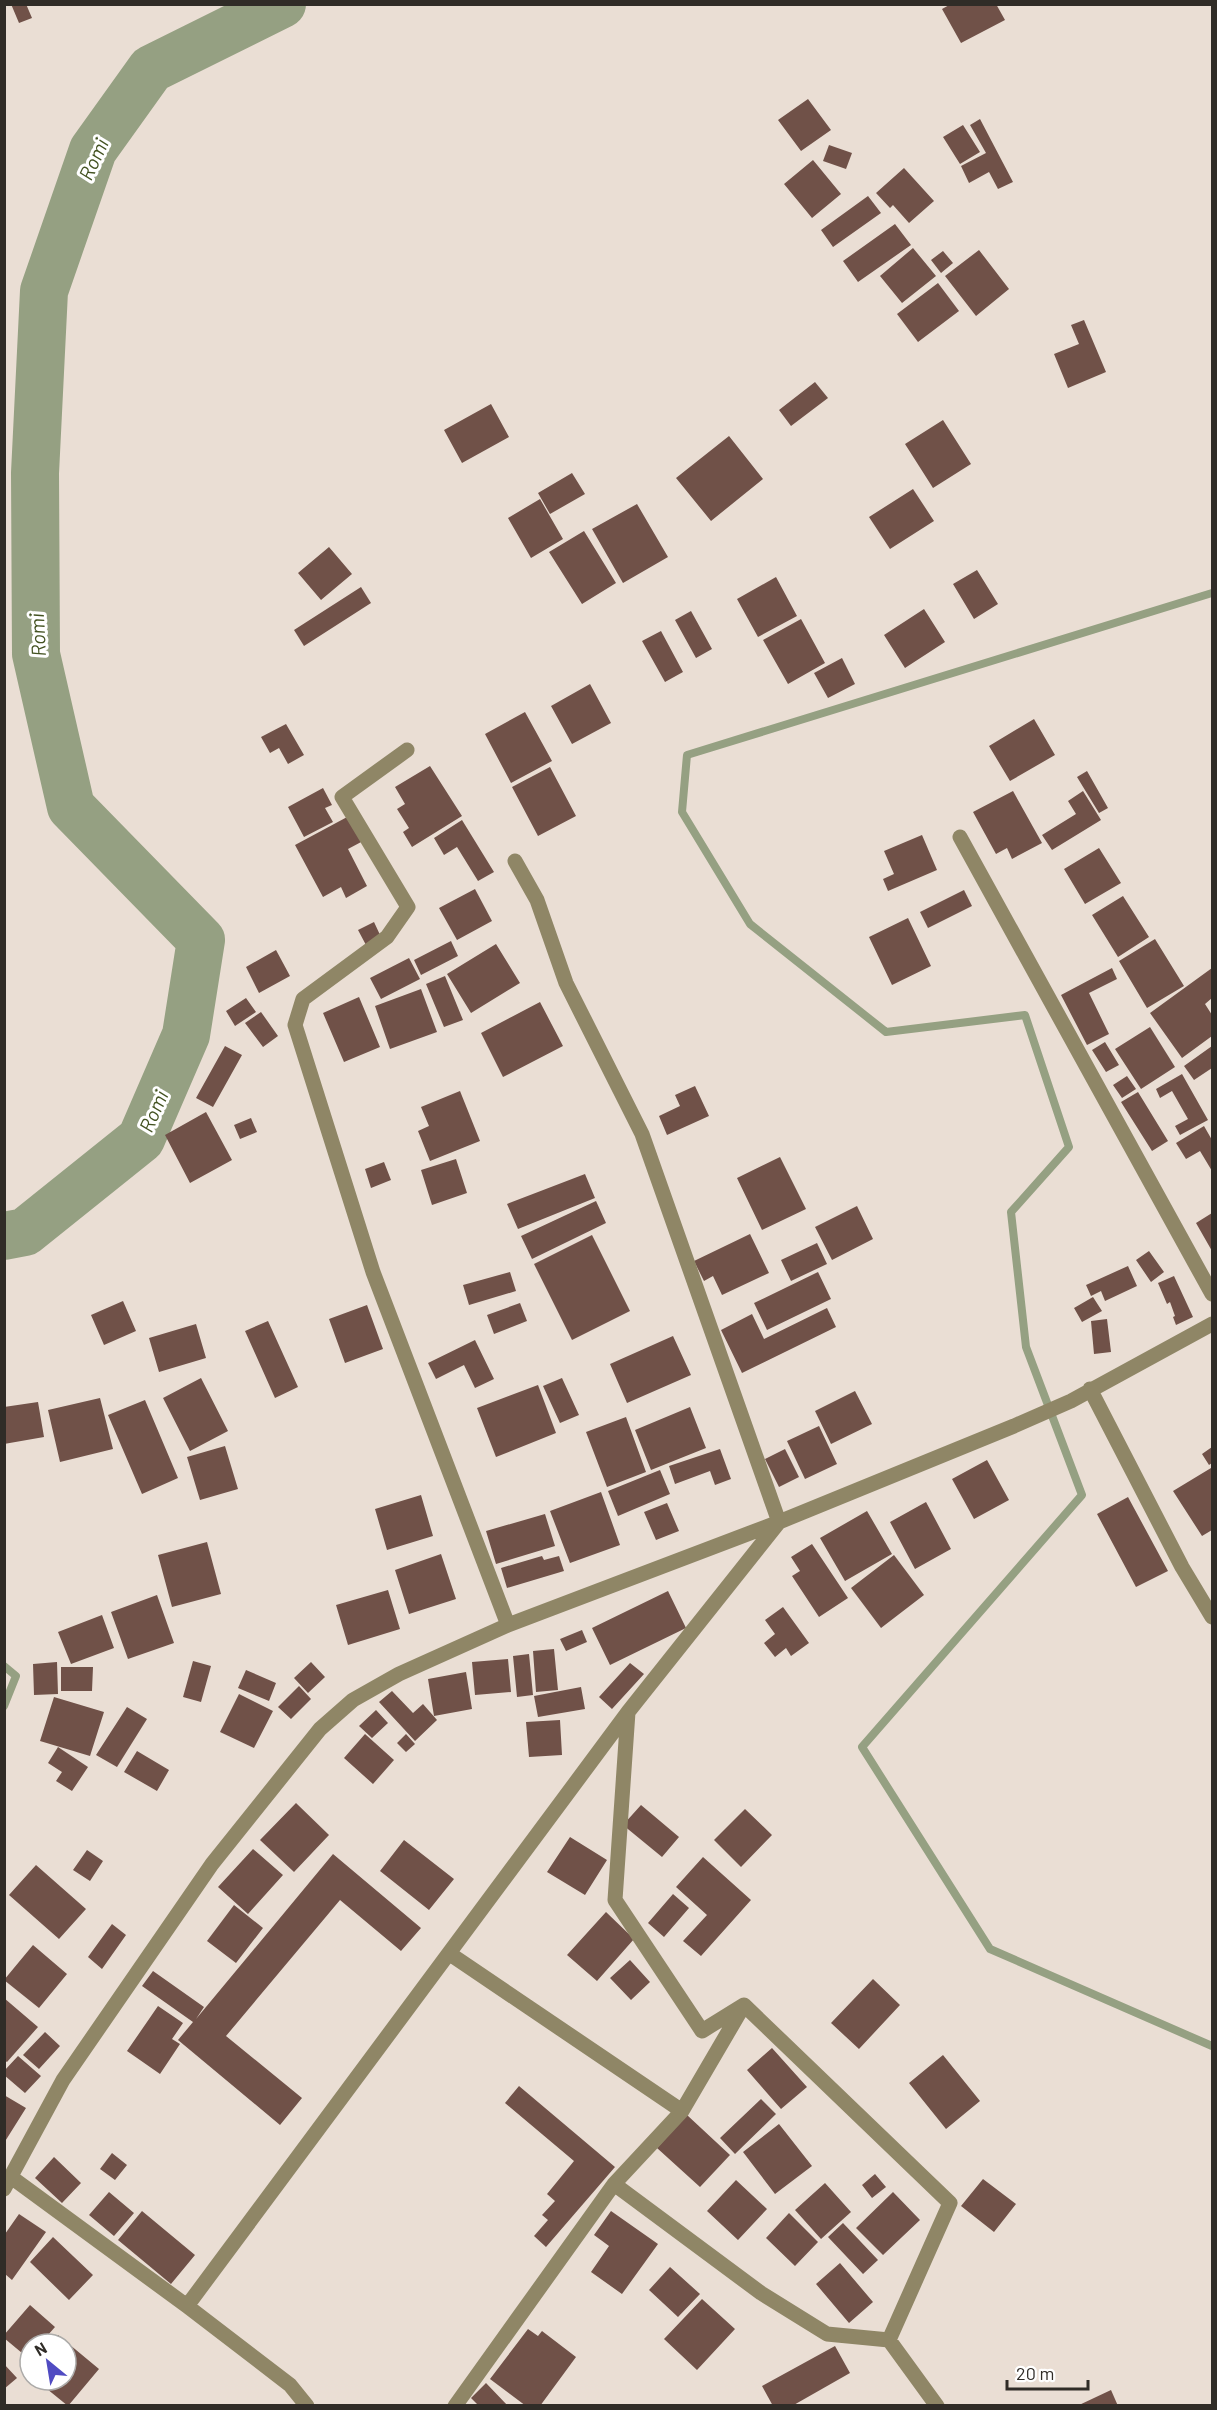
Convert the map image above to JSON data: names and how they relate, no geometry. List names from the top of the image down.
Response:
{
  "water": ["Romi"],
  "scale_bar": "20 m",
  "north": "top left"
}
